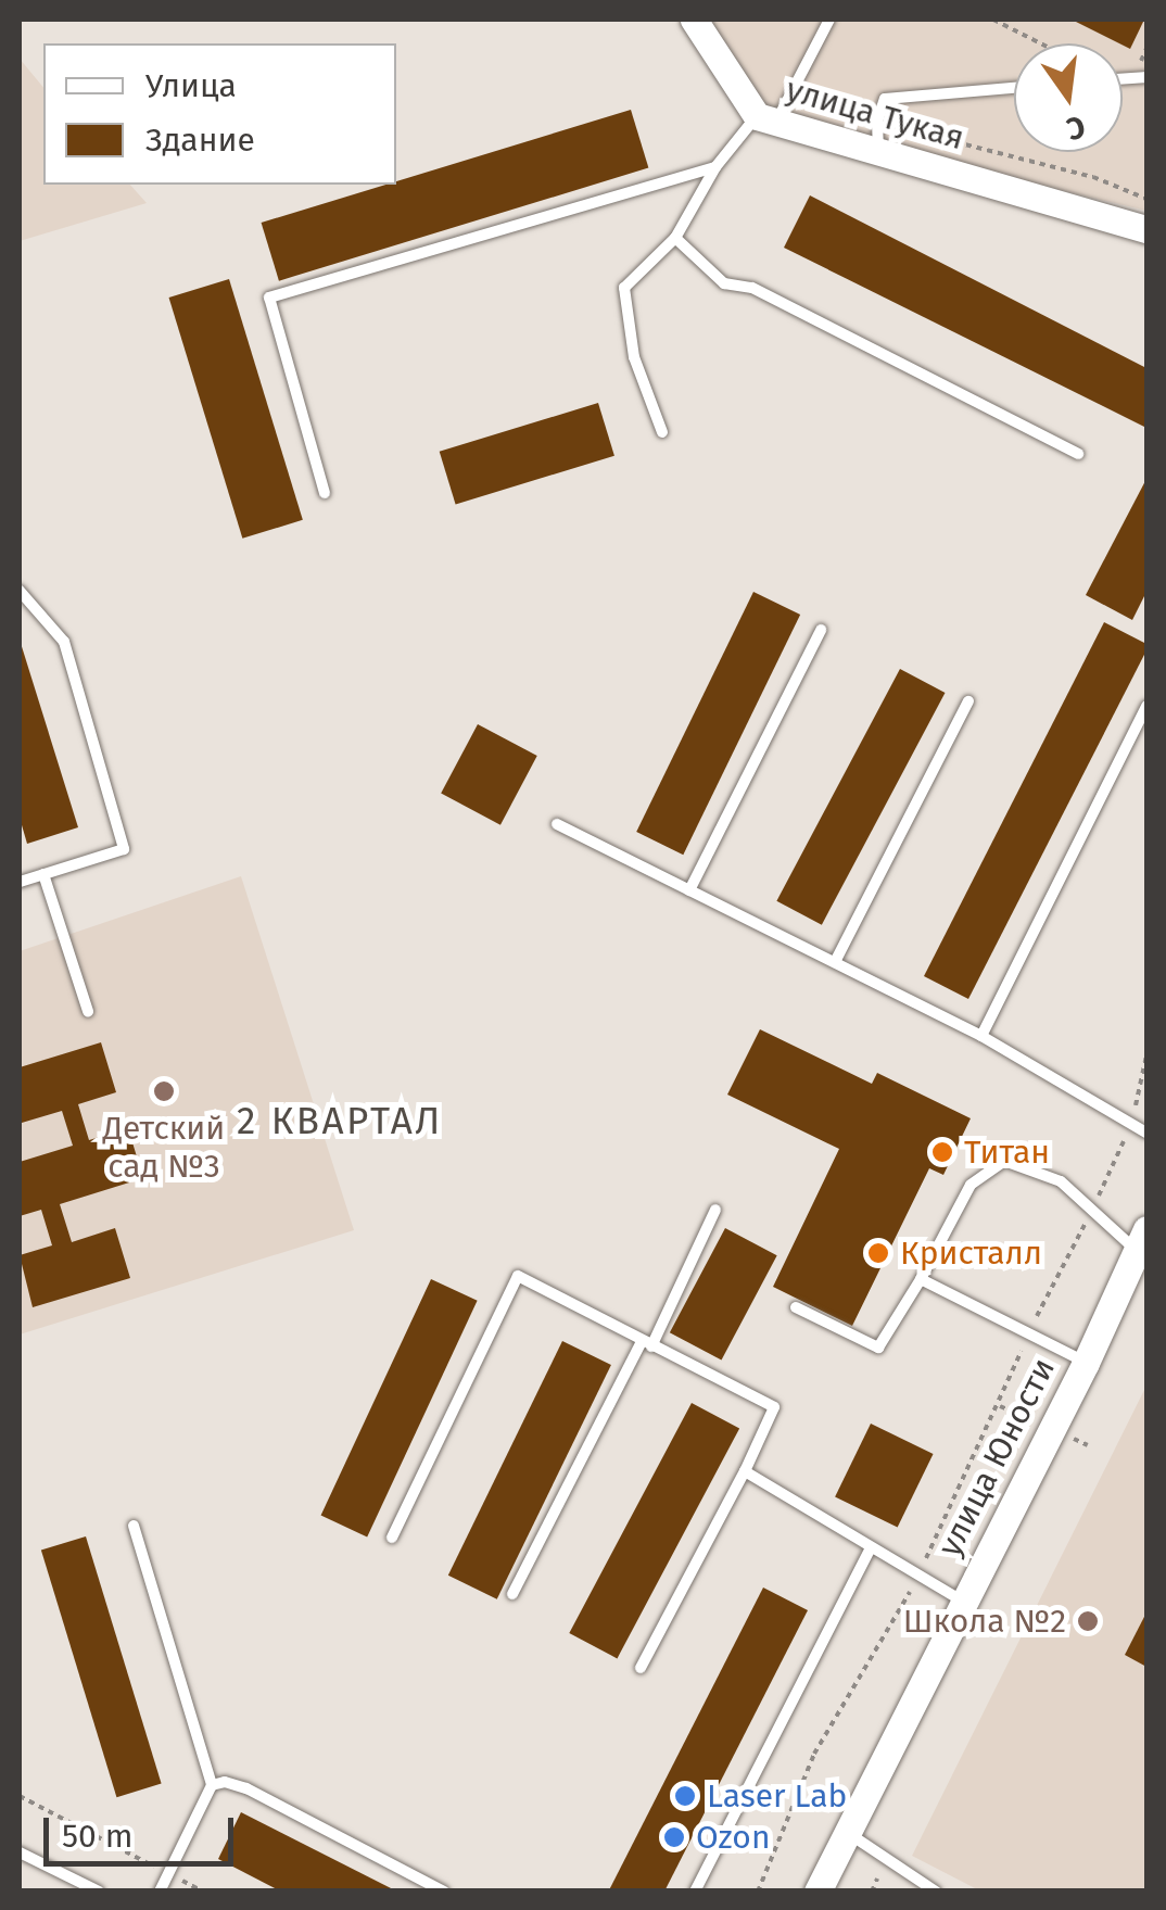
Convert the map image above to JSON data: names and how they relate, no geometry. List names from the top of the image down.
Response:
{
  "streets": {
    "street": ["улица Тукая", "улица Юности"]
  },
  "districts": ["2 КВАРТАЛ"],
  "places": [
    "Детский сад №3",
    "Титан",
    "Кристалл",
    "Школа №2",
    "Laser Lab",
    "Ozon"
  ],
  "legend": ["Улица", "Здание"],
  "scale_bar": "50 m",
  "north": "bottom"
}
